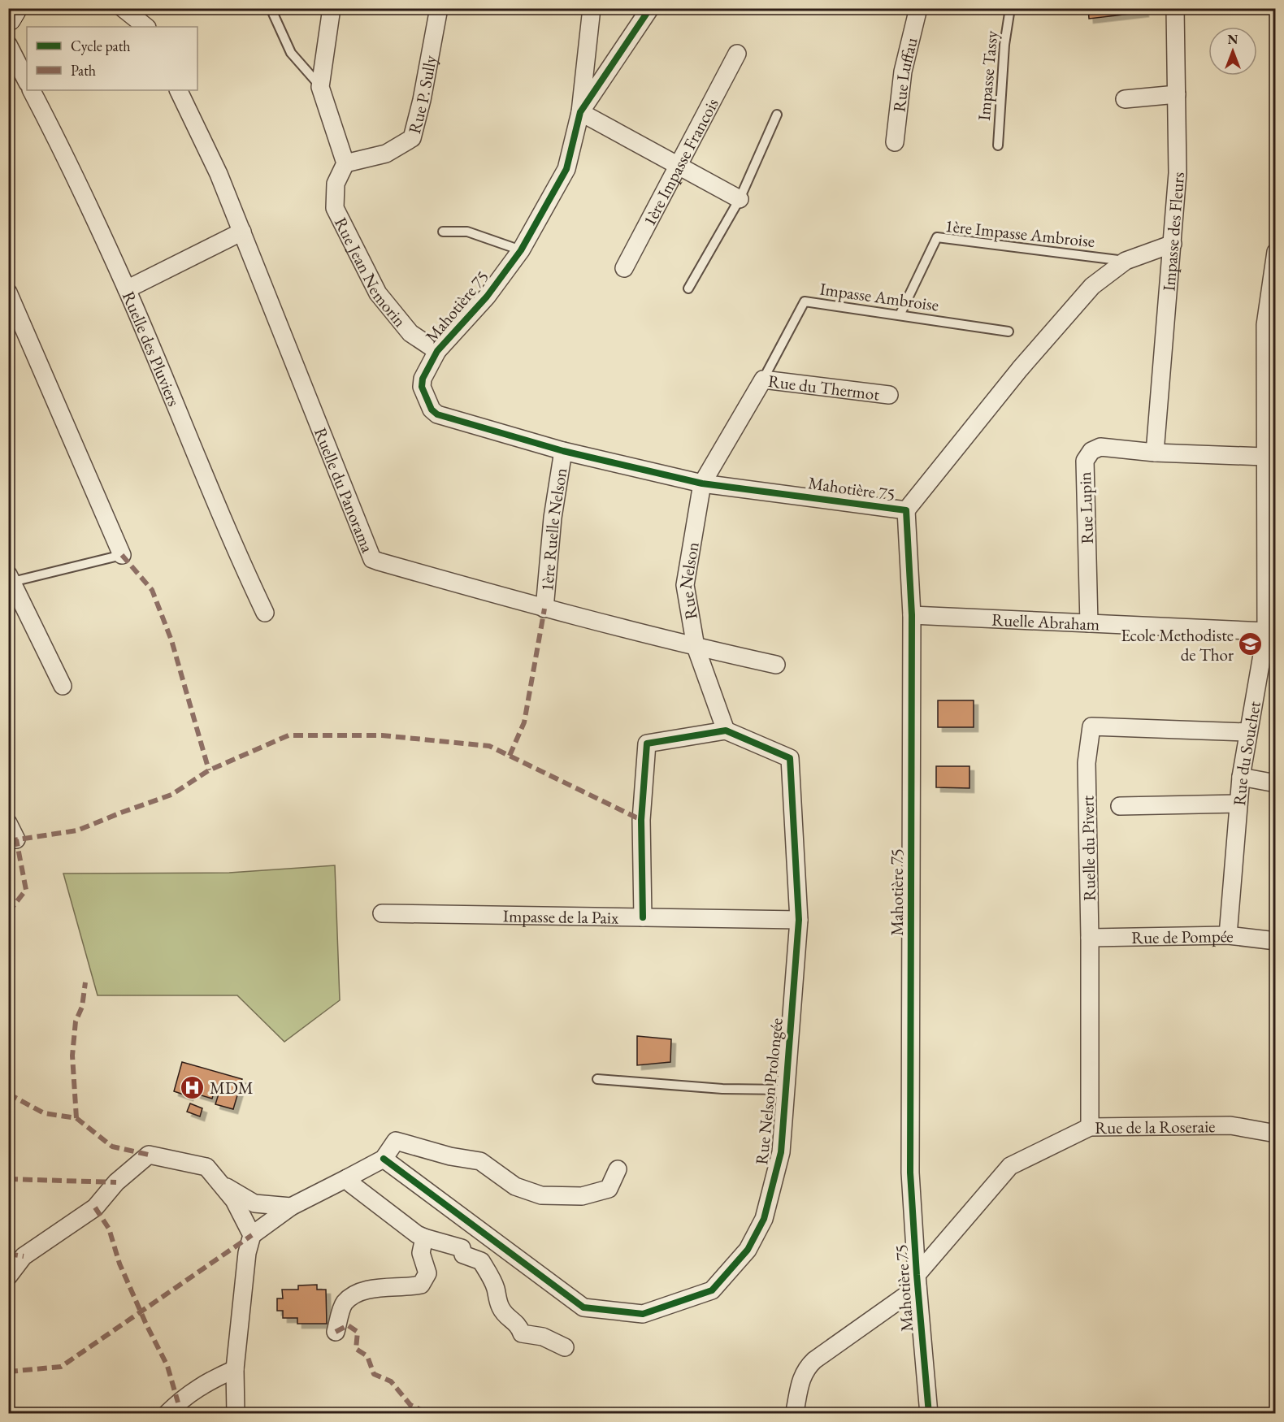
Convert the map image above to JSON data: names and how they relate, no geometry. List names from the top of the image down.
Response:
{
  "streets": {
    "street": [
      "Rue Luffau",
      "Rue P. Sully",
      "1ère Impasse Francois",
      "Impasse des Fleurs",
      "Rue Jean Nemorin",
      "Mahotière 75",
      "Ruelle des Pluviers",
      "Rue du Thermot",
      "Ruelle du Panorama",
      "Rue Lupin",
      "1ère Ruelle Nelson",
      "Rue Nelson",
      "Ruelle Abraham",
      "Rue du Souchet",
      "Ruelle du Pivert",
      "Impasse de la Paix",
      "Rue de Pompée",
      "Rue Nelson Prolongée",
      "Rue de la Roseraie"
    ],
    "lane": ["Impasse Tassy", "1ère Impasse Ambroise", "Impasse Ambroise"]
  },
  "crossings": [
    ["Rue P. Sully", "Rue Jean Nemorin"],
    ["Impasse des Fleurs", "Rue Lupin"],
    ["1ère Impasse Ambroise", "Impasse Ambroise"],
    ["Rue Jean Nemorin", "Mahotière 75"],
    ["Impasse Ambroise", "Rue du Thermot"],
    ["Mahotière 75", "Rue du Thermot"],
    ["Mahotière 75", "1ère Ruelle Nelson"],
    ["Mahotière 75", "Rue Nelson"],
    ["Mahotière 75", "Ruelle Abraham"],
    ["Mahotière 75", "Rue de la Roseraie"],
    ["Rue du Thermot", "Rue Nelson"],
    ["Ruelle du Panorama", "1ère Ruelle Nelson"],
    ["Ruelle du Panorama", "Rue Nelson"],
    ["Rue Lupin", "Ruelle Abraham"],
    ["Rue Lupin", "Rue du Souchet"],
    ["Rue Nelson", "Rue Nelson Prolongée"],
    ["Ruelle Abraham", "Rue du Souchet"],
    ["Rue du Souchet", "Ruelle du Pivert"],
    ["Rue du Souchet", "Rue de Pompée"],
    ["Ruelle du Pivert", "Rue de Pompée"],
    ["Ruelle du Pivert", "Rue de la Roseraie"],
    ["Impasse de la Paix", "Rue Nelson Prolongée"]
  ],
  "places": {
    "school or university": ["Ecole Methodiste de Thor"],
    "hospital": ["MDM"]
  },
  "legend": ["Cycle path", "Path"],
  "north": "top"
}
